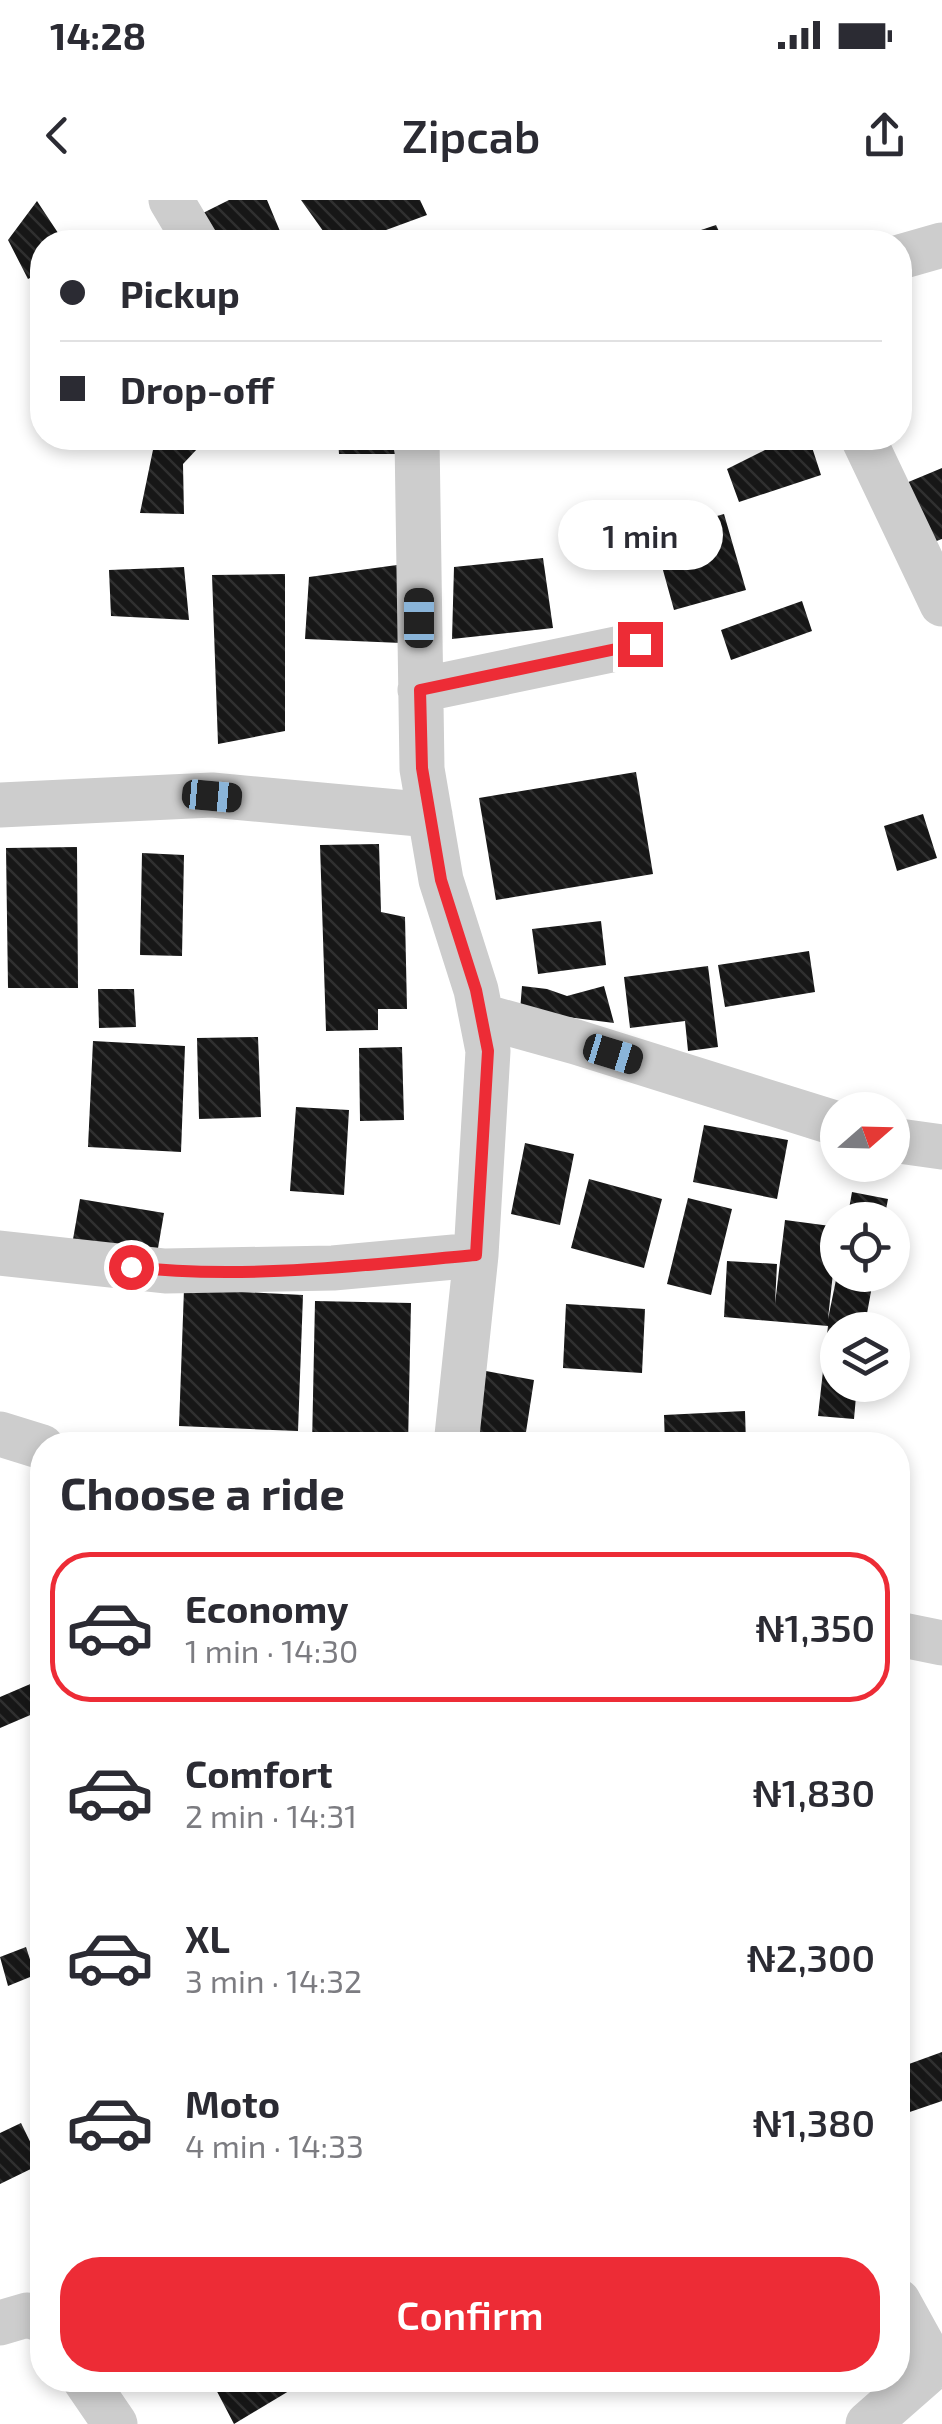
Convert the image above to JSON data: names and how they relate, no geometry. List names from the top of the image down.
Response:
{
  "north": "right",
  "page": {
    "status": "14:28",
    "header": "Zipcab",
    "banner": ["Pickup", "Drop-off"],
    "bubble": "1 min",
    "heading": "Choose a ride",
    "list": [
      {
        "name": "Economy",
        "note": "1 min · 14:30",
        "value": "₦1,350"
      },
      {
        "name": "Comfort",
        "note": "2 min · 14:31",
        "value": "₦1,830"
      },
      {
        "name": "XL",
        "note": "3 min · 14:32",
        "value": "₦2,300"
      },
      {
        "name": "Moto",
        "note": "4 min · 14:33",
        "value": "₦1,380"
      }
    ],
    "buttons": "Confirm"
  }
}
